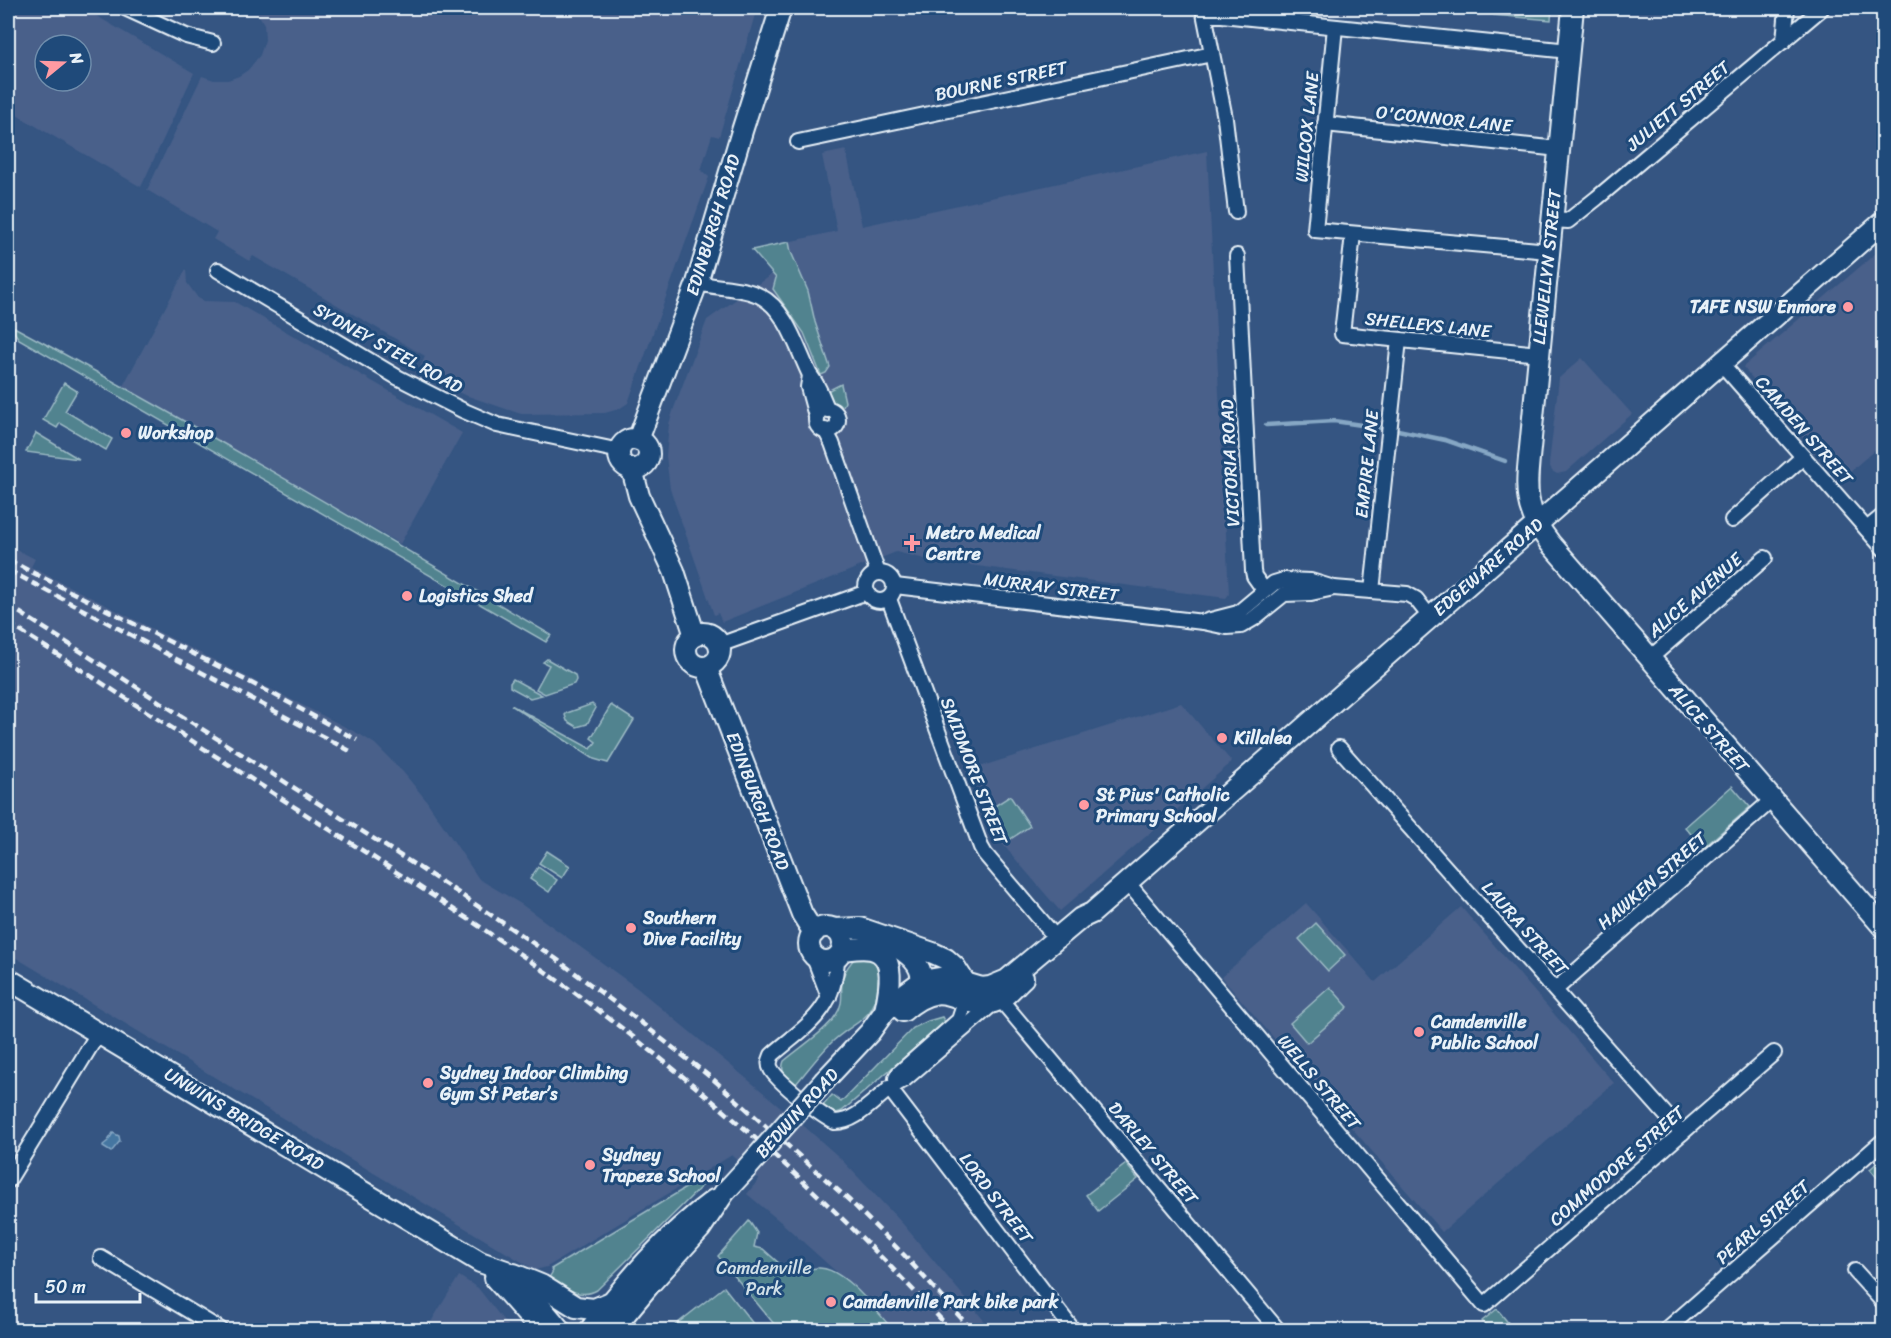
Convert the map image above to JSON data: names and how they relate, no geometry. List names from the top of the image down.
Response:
{
  "streets": {
    "main road": [
      "EDINBURGH ROAD",
      "LLEWELLYN STREET",
      "EDGEWARE ROAD",
      "ALICE STREET",
      "BEDWIN ROAD",
      "UNWINS BRIDGE ROAD"
    ],
    "street": [
      "BOURNE STREET",
      "JULIETT STREET",
      "O'CONNOR LANE",
      "WILCOX LANE",
      "SHELLEYS LANE",
      "SYDNEY STEEL ROAD",
      "CAMDEN STREET",
      "VICTORIA ROAD",
      "EMPIRE LANE",
      "MURRAY STREET",
      "ALICE AVENUE",
      "SMIDMORE STREET",
      "HAWKEN STREET",
      "LAURA STREET",
      "WELLS STREET",
      "DARLEY STREET",
      "COMMODORE STREET",
      "LORD STREET",
      "PEARL STREET"
    ]
  },
  "crossings": [
    ["JULIETT STREET", "LLEWELLYN STREET"],
    ["O'CONNOR LANE", "WILCOX LANE"],
    ["O'CONNOR LANE", "LLEWELLYN STREET"],
    ["WILCOX LANE", "SHELLEYS LANE"],
    ["EDINBURGH ROAD", "SYDNEY STEEL ROAD"],
    ["LLEWELLYN STREET", "SHELLEYS LANE"],
    ["LLEWELLYN STREET", "EDGEWARE ROAD"],
    ["LLEWELLYN STREET", "ALICE STREET"],
    ["SHELLEYS LANE", "EMPIRE LANE"],
    ["CAMDEN STREET", "EDGEWARE ROAD"],
    ["VICTORIA ROAD", "MURRAY STREET"],
    ["EDGEWARE ROAD", "ALICE STREET"],
    ["EDGEWARE ROAD", "WELLS STREET"],
    ["MURRAY STREET", "SMIDMORE STREET"],
    ["ALICE AVENUE", "ALICE STREET"],
    ["ALICE STREET", "HAWKEN STREET"],
    ["HAWKEN STREET", "LAURA STREET"],
    ["LAURA STREET", "COMMODORE STREET"],
    ["WELLS STREET", "COMMODORE STREET"]
  ],
  "parks": ["Camdenville Park"],
  "places": {
    "other": [
      "TAFE NSW Enmore",
      "Workshop",
      "Logistics Shed",
      "Killalea",
      "St Pius' Catholic Primary School",
      "Southern Dive Facility",
      "Camdenville Public School",
      "Sydney Indoor Climbing Gym St Peter’s",
      "Sydney Trapeze School",
      "Camdenville Park bike park"
    ],
    "health": ["Metro Medical Centre"]
  },
  "scale_bar": "50 m",
  "north": "right"
}
